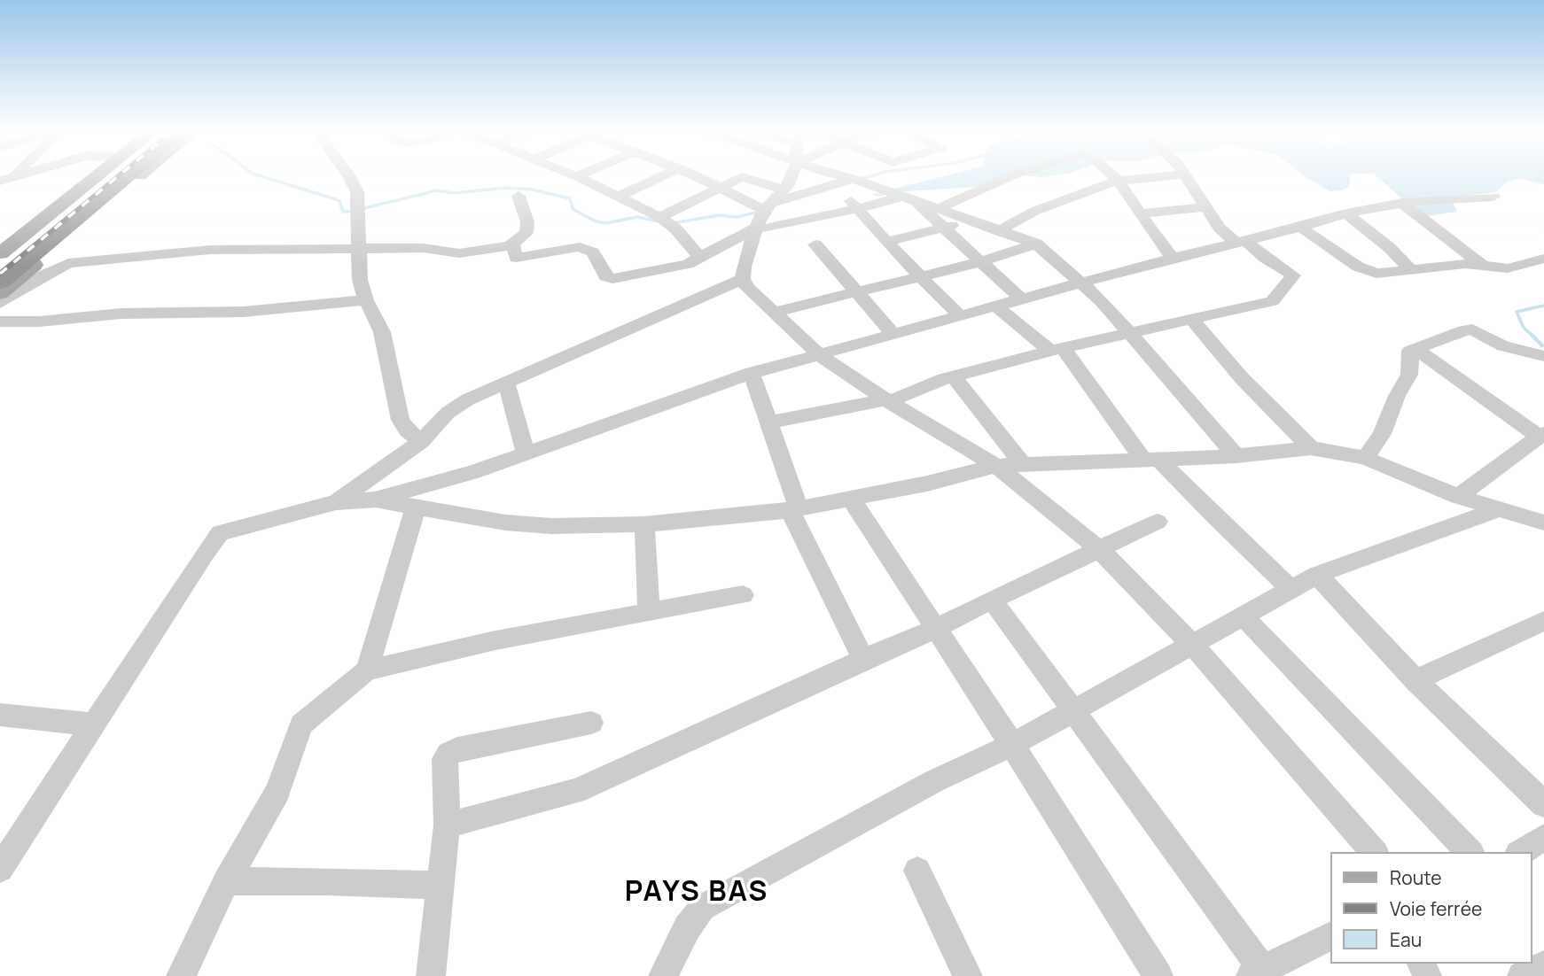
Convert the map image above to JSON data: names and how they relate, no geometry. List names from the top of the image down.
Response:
{
  "districts": ["PAYS BAS"],
  "legend": ["Route", "Voie ferrée", "Eau"]
}
